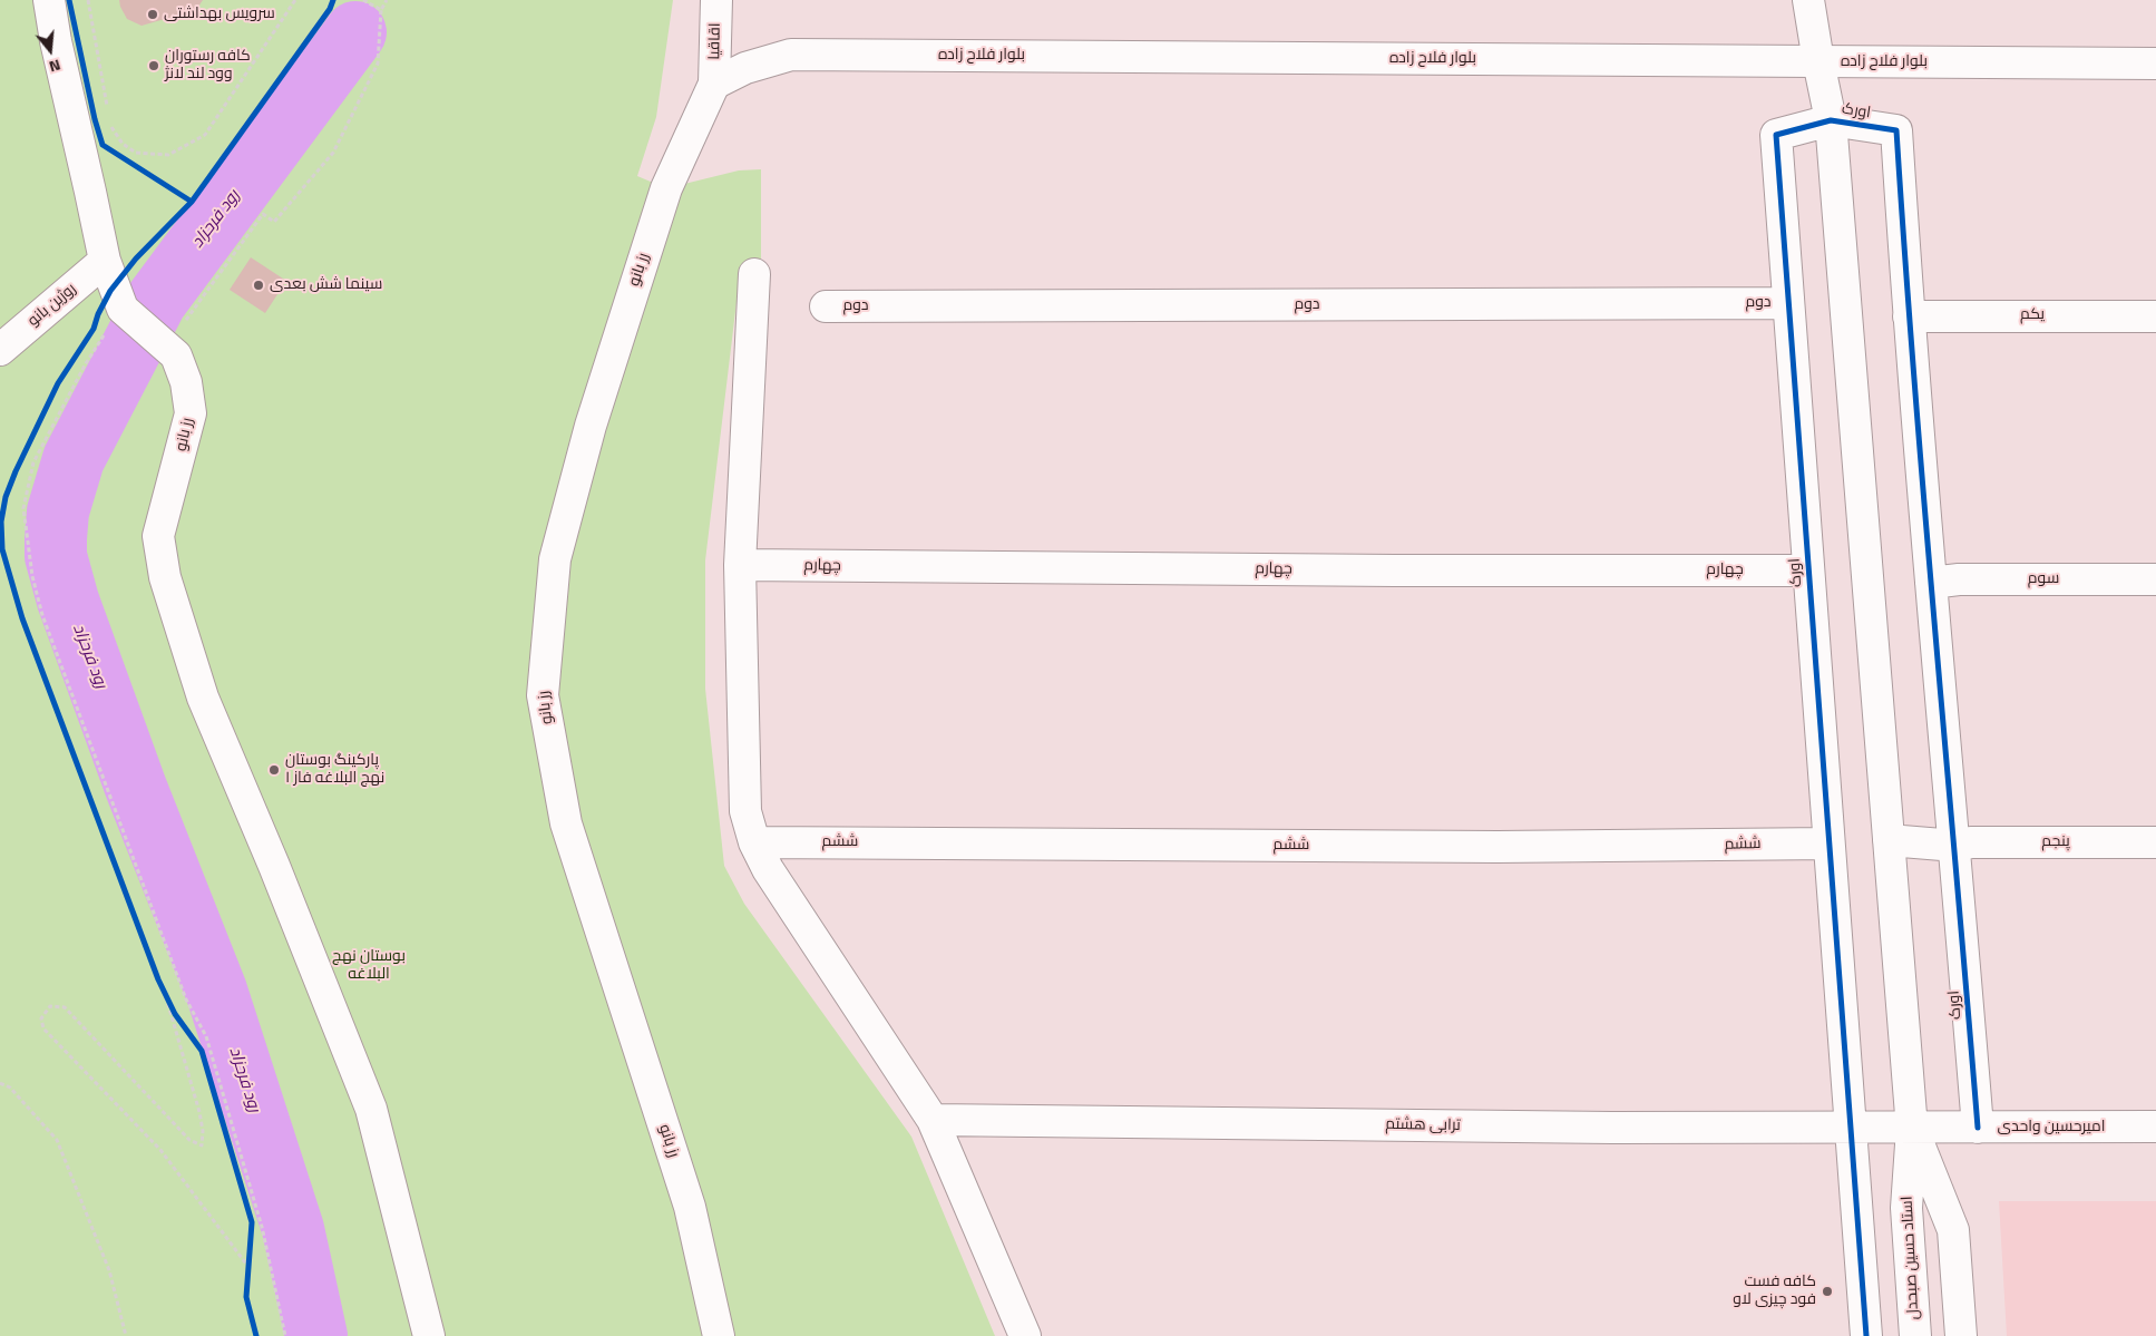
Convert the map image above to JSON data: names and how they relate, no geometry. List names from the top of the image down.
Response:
{
  "streets": {
    "street": [
      "اقاقیا",
      "بلوار فلاح زاده",
      "اورک",
      "رز بانو",
      "دوم",
      "روژین بانو",
      "یکم",
      "چهارم",
      "سوم",
      "ششم",
      "پنجم",
      "ترابی هشتم",
      "امیرحسین واحدی",
      "استاد حسین صبحدل"
    ]
  },
  "crossings": [
    ["اقاقیا", "بلوار فلاح زاده"],
    ["اقاقیا", "رز بانو"],
    ["بلوار فلاح زاده", "اورک"],
    ["بلوار فلاح زاده", "رز بانو"],
    ["اورک", "دوم"],
    ["اورک", "یکم"],
    ["اورک", "چهارم"],
    ["اورک", "سوم"],
    ["اورک", "ششم"],
    ["اورک", "پنجم"],
    ["اورک", "ترابی هشتم"],
    ["اورک", "امیرحسین واحدی"],
    ["اورک", "استاد حسین صبحدل"],
    ["ترابی هشتم", "امیرحسین واحدی"],
    ["ترابی هشتم", "استاد حسین صبحدل"],
    ["امیرحسین واحدی", "استاد حسین صبحدل"]
  ],
  "water": ["رود فرحزاد"],
  "parks": ["بوستان نهج البلاغه"],
  "places": [
    "سرویس بهداشتی",
    "کافه رستوران وود لند لانژ",
    "سینما شش بعدی",
    "پارکینگ بوستان نهج البلاغه فاز ۱",
    "کافه‌ فست‌ فود چیزی لاو"
  ],
  "north": "bottom"
}
